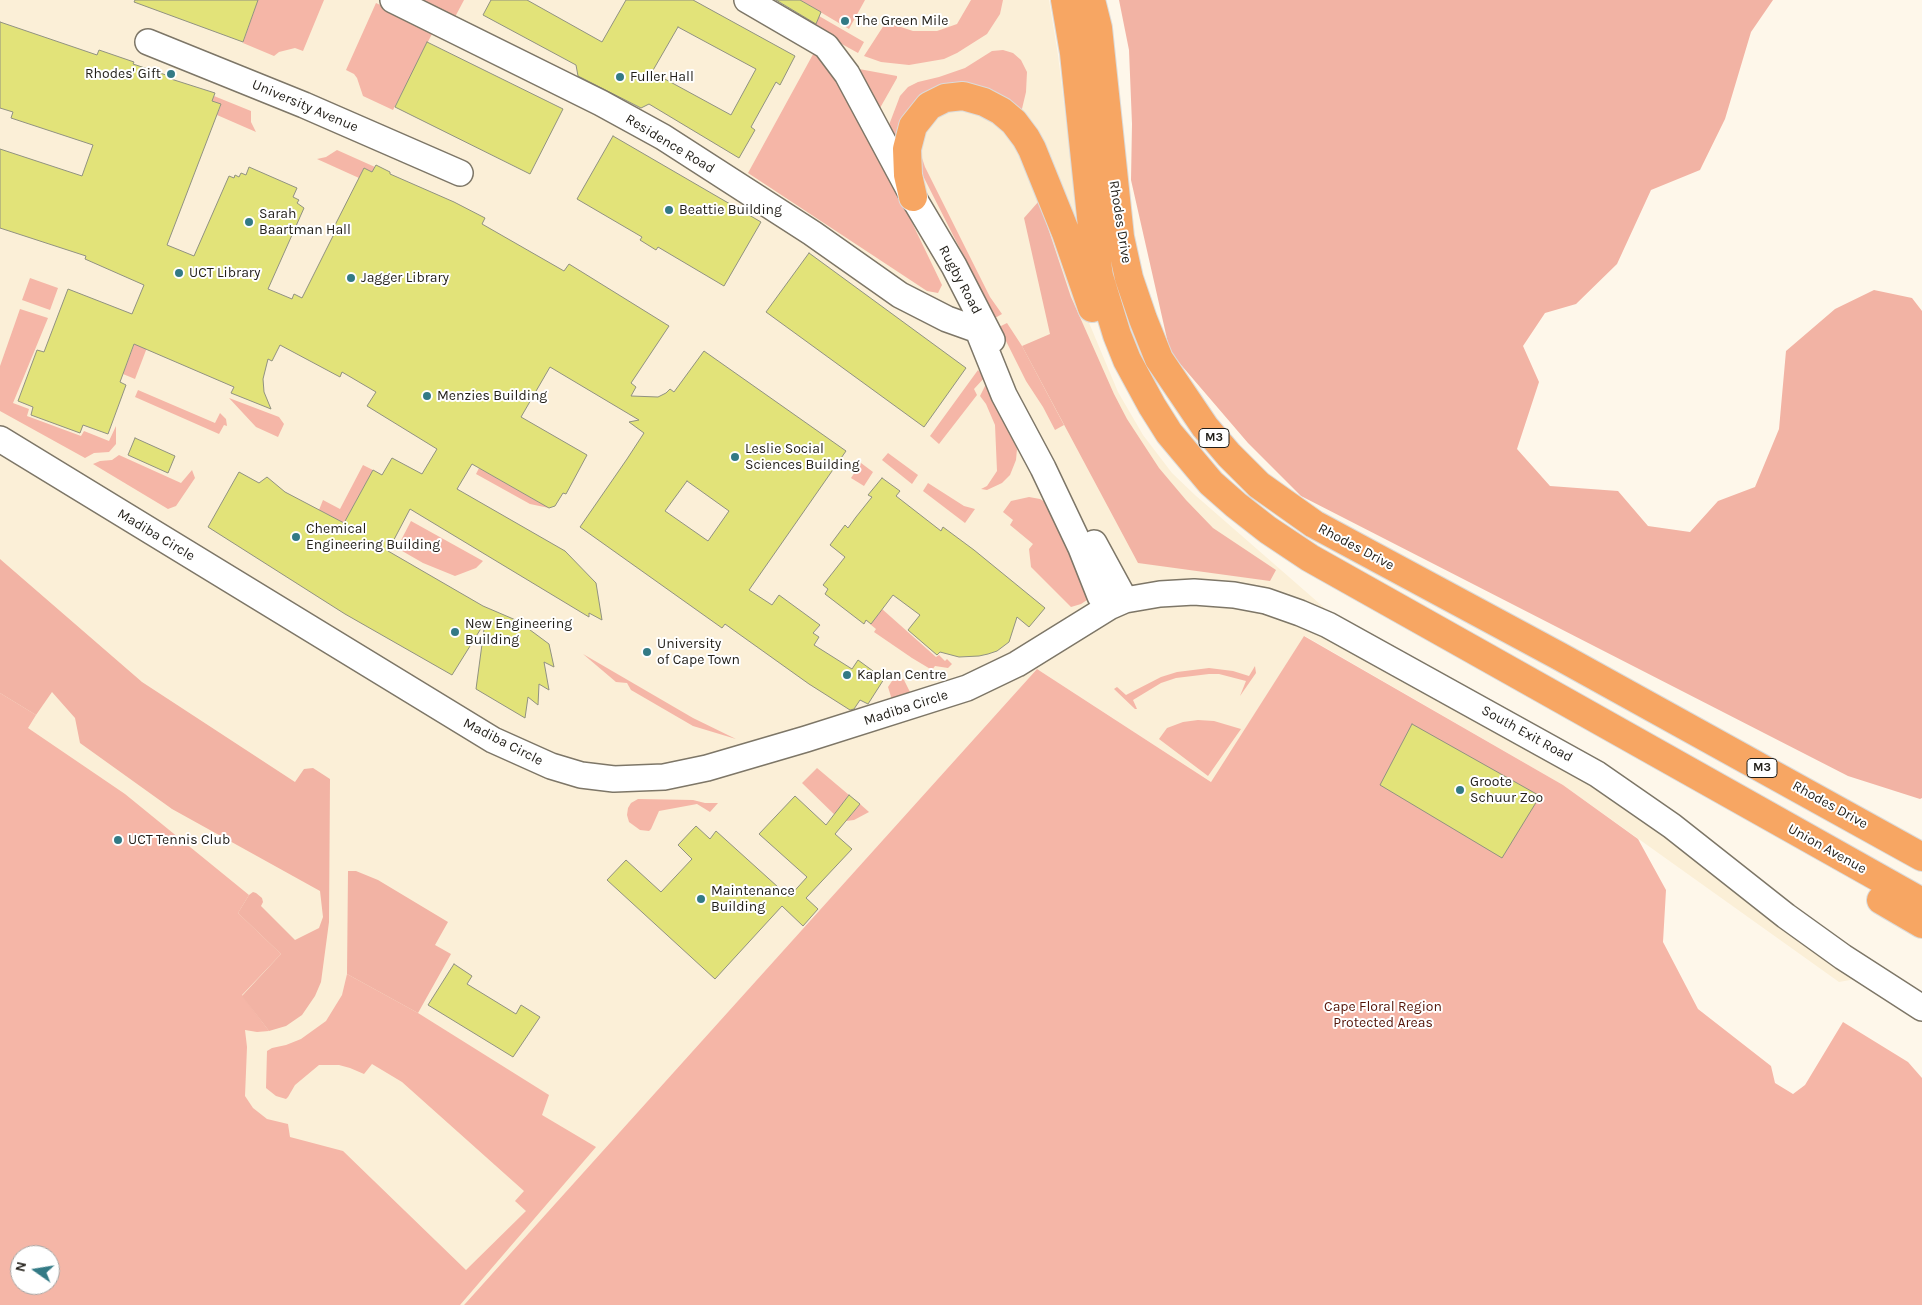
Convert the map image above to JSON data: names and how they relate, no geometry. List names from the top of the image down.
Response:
{
  "streets": {
    "highway": ["Rhodes Drive", "M3", "Union Avenue"],
    "street": [
      "University Avenue",
      "Residence Road",
      "Rugby Road",
      "Madiba Circle",
      "South Exit Road"
    ]
  },
  "crossings": [
    ["Residence Road", "Rugby Road"],
    ["Rhodes Drive", "Union Avenue"],
    ["Rugby Road", "Madiba Circle"],
    ["Rugby Road", "South Exit Road"],
    ["Madiba Circle", "South Exit Road"]
  ],
  "parks": ["Cape Floral Region Protected Areas"],
  "places": [
    "The Green Mile",
    "Rhodes' Gift",
    "Fuller Hall",
    "Beattie Building",
    "Sarah Baartman Hall",
    "UCT Library",
    "Jagger Library",
    "Menzies Building",
    "Leslie Social Sciences Building",
    "Chemical Engineering Building",
    "New Engineering Building",
    "University of Cape Town",
    "Kaplan Centre",
    "Groote Schuur Zoo",
    "UCT Tennis Club",
    "Maintenance Building"
  ],
  "north": "left"
}
